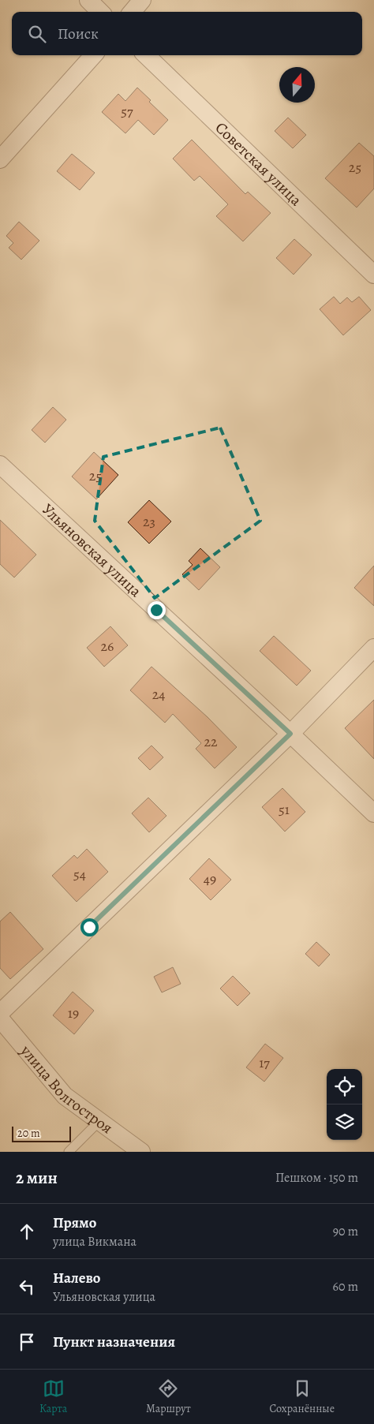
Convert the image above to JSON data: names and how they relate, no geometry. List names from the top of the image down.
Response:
{
  "streets": {
    "street": ["Советская улица", "Ульяновская улица", "улица Волгостроя"]
  },
  "house_numbers": [
    "57",
    "25",
    "25",
    "23",
    "26",
    "24",
    "22",
    "51",
    "54",
    "49",
    "19",
    "17"
  ],
  "scale_bar": "20 m",
  "north": "top",
  "page": {
    "search": "Поиск",
    "scale": "20 m",
    "heading": ["2 мин", "Пешком · 150 m"],
    "list": [
      ["Прямо", "улица Викмана", "90 m"],
      ["Налево", "Ульяновская улица", "60 m"],
      "Пункт назначения"
    ],
    "nav": ["Карта", "Маршрут", "Сохранённые"]
  }
}
